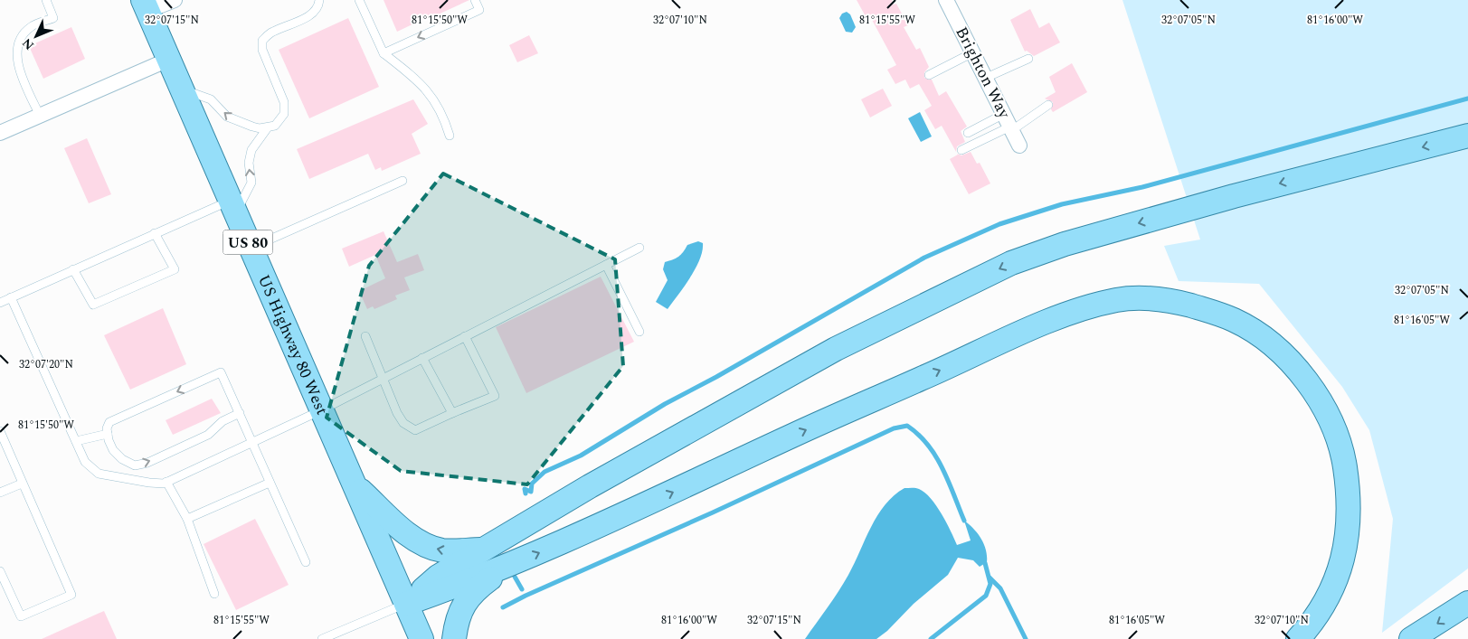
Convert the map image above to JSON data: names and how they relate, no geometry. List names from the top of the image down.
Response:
{
  "streets": {
    "main road": ["US 80", "US Highway 80 West"],
    "street": ["Brighton Way"]
  },
  "north": "bottom left",
  "coordinates": [
    "81°15'50\"W",
    "81°15'55\"W",
    "81°16'00\"W",
    "32°07'15\"N",
    "32°07'10\"N",
    "32°07'05\"N",
    "81°16'05\"W",
    "32°07'20\"N"
  ]
}
